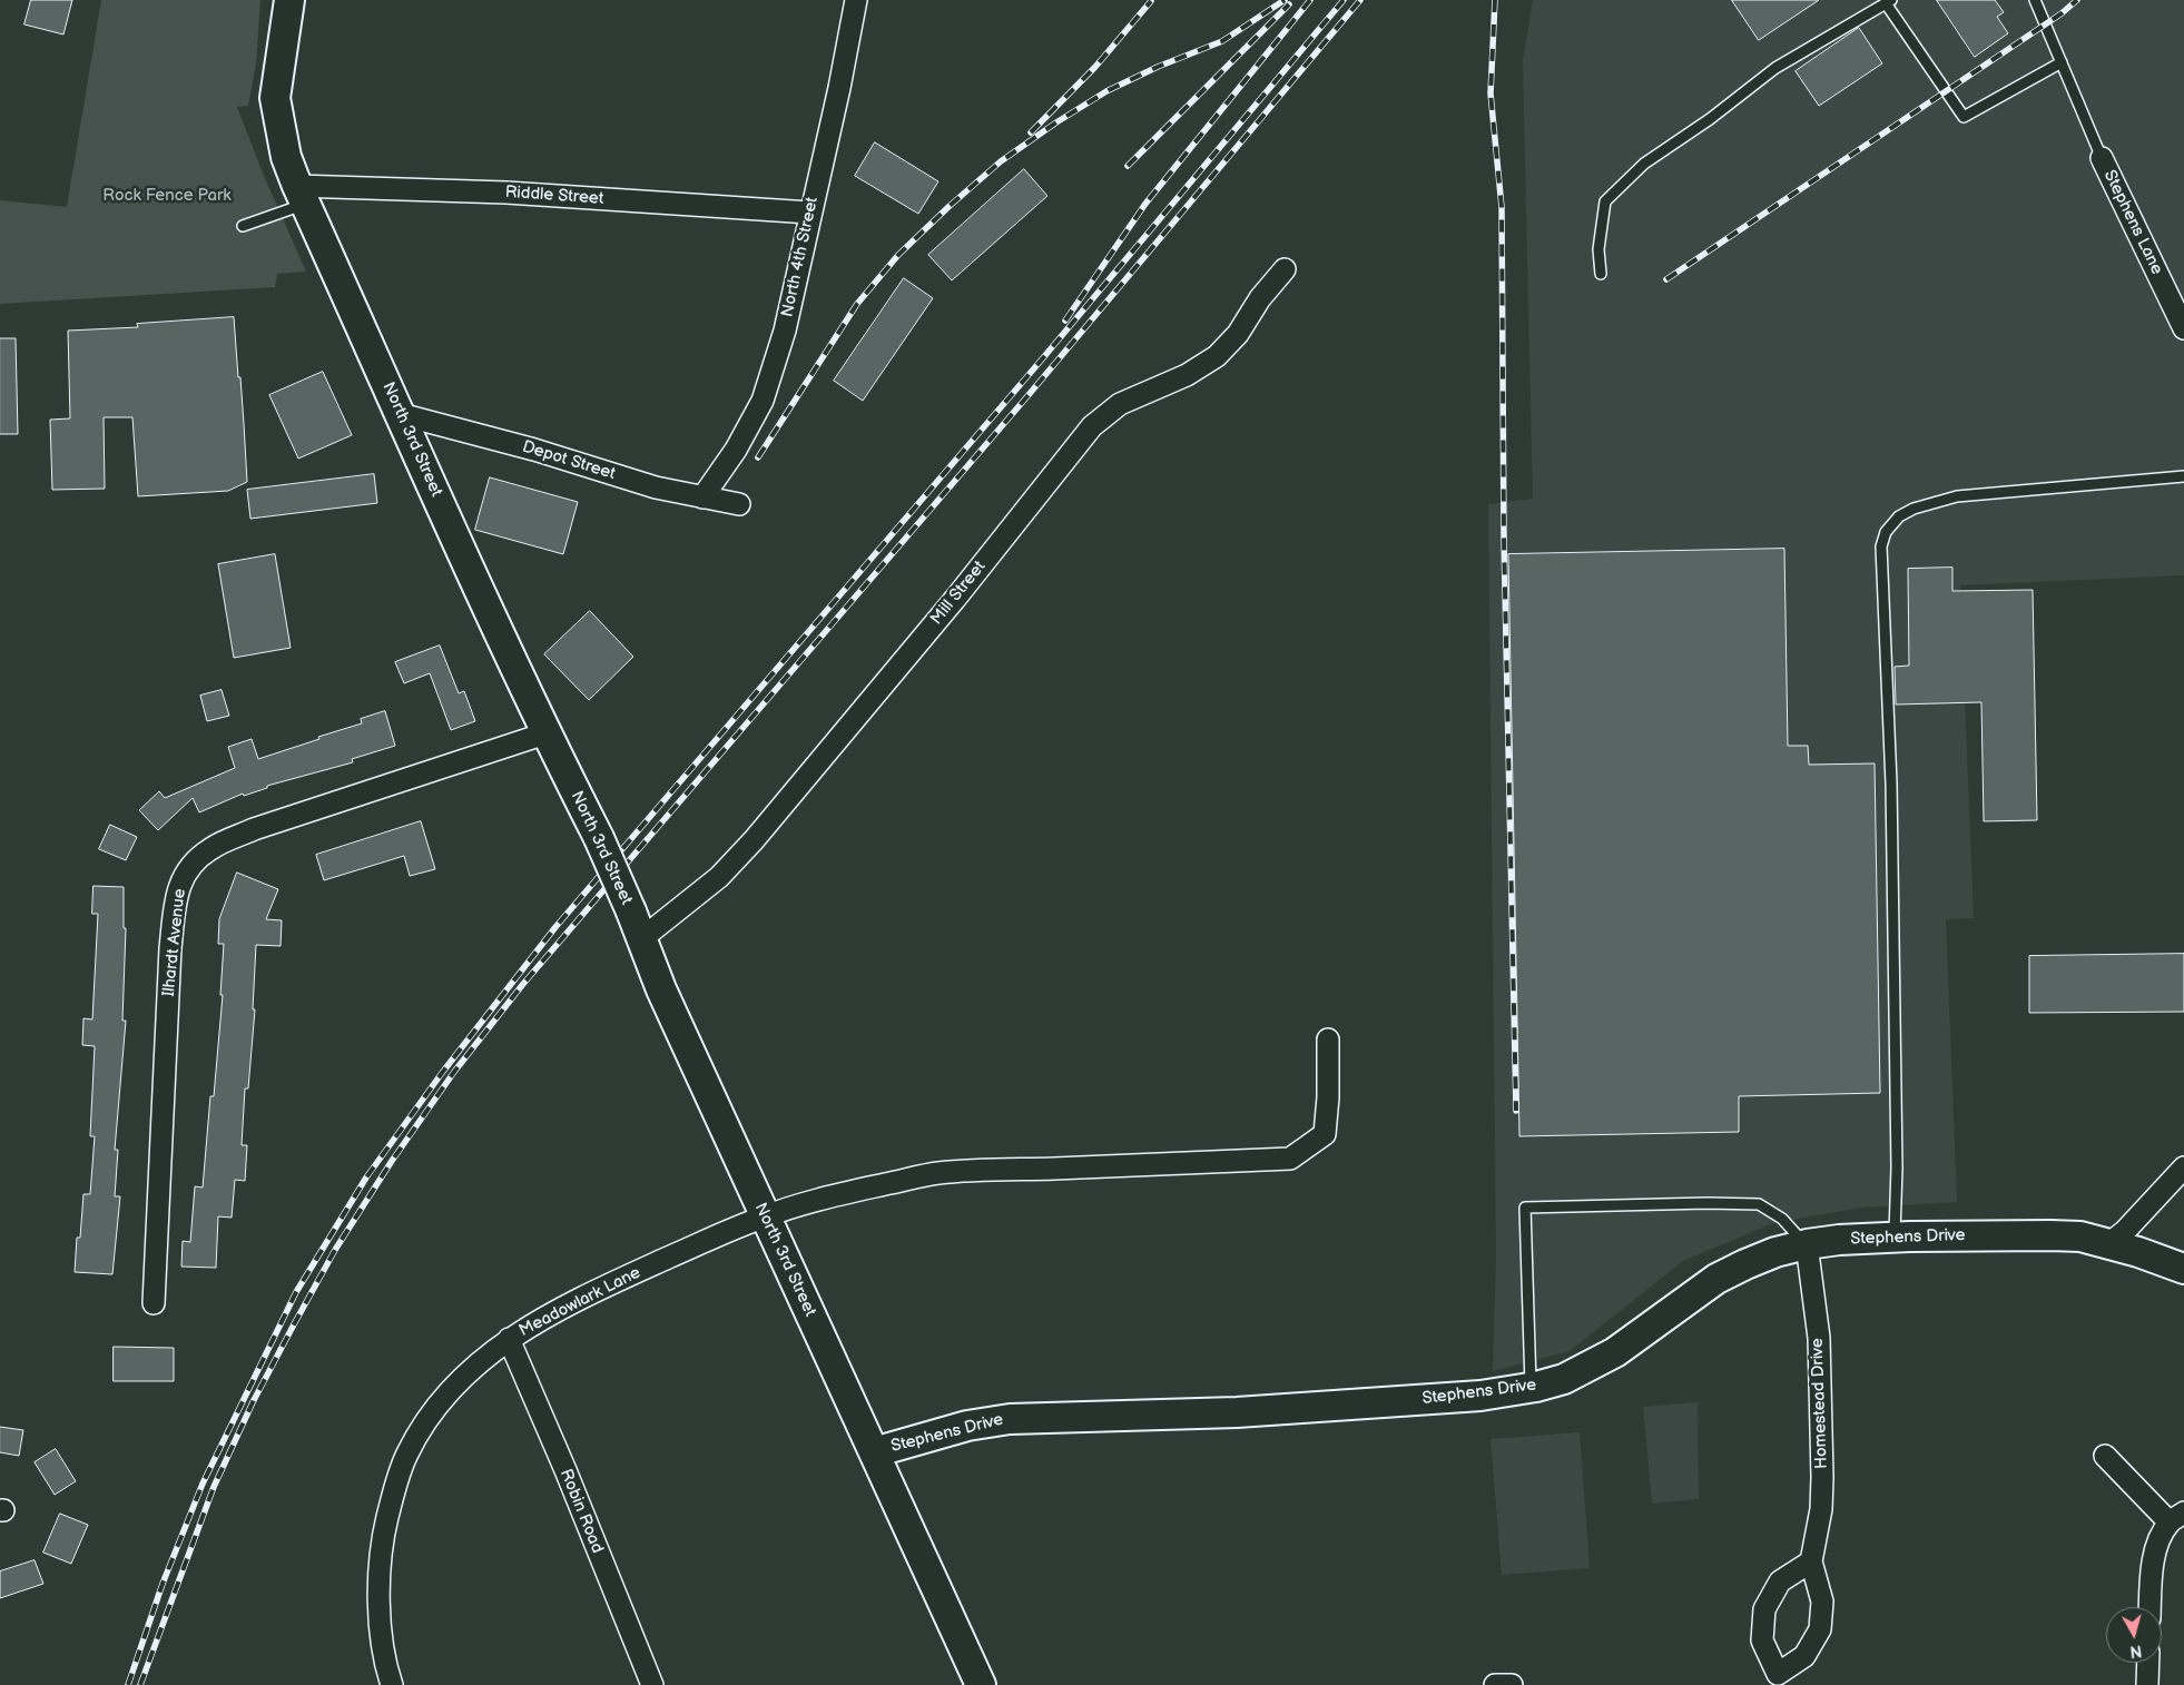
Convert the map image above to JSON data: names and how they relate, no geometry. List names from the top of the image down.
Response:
{
  "streets": {
    "main road": ["North 3rd Street", "Stephens Drive"],
    "street": [
      "Riddle Street",
      "Stephens Lane",
      "North 4th Street",
      "Depot Street",
      "Mill Street",
      "Ilhardt Avenue",
      "Meadowlark Lane",
      "Homestead Drive",
      "Robin Road"
    ]
  },
  "crossings": [
    ["Riddle Street", "North 4th Street"],
    ["Riddle Street", "North 3rd Street"],
    ["North 4th Street", "Depot Street"],
    ["North 3rd Street", "Depot Street"],
    ["North 3rd Street", "Mill Street"],
    ["North 3rd Street", "Ilhardt Avenue"],
    ["North 3rd Street", "Stephens Drive"],
    ["North 3rd Street", "Meadowlark Lane"],
    ["Stephens Drive", "Homestead Drive"],
    ["Meadowlark Lane", "Robin Road"]
  ],
  "parks": ["Rock Fence Park"],
  "north": "bottom"
}
